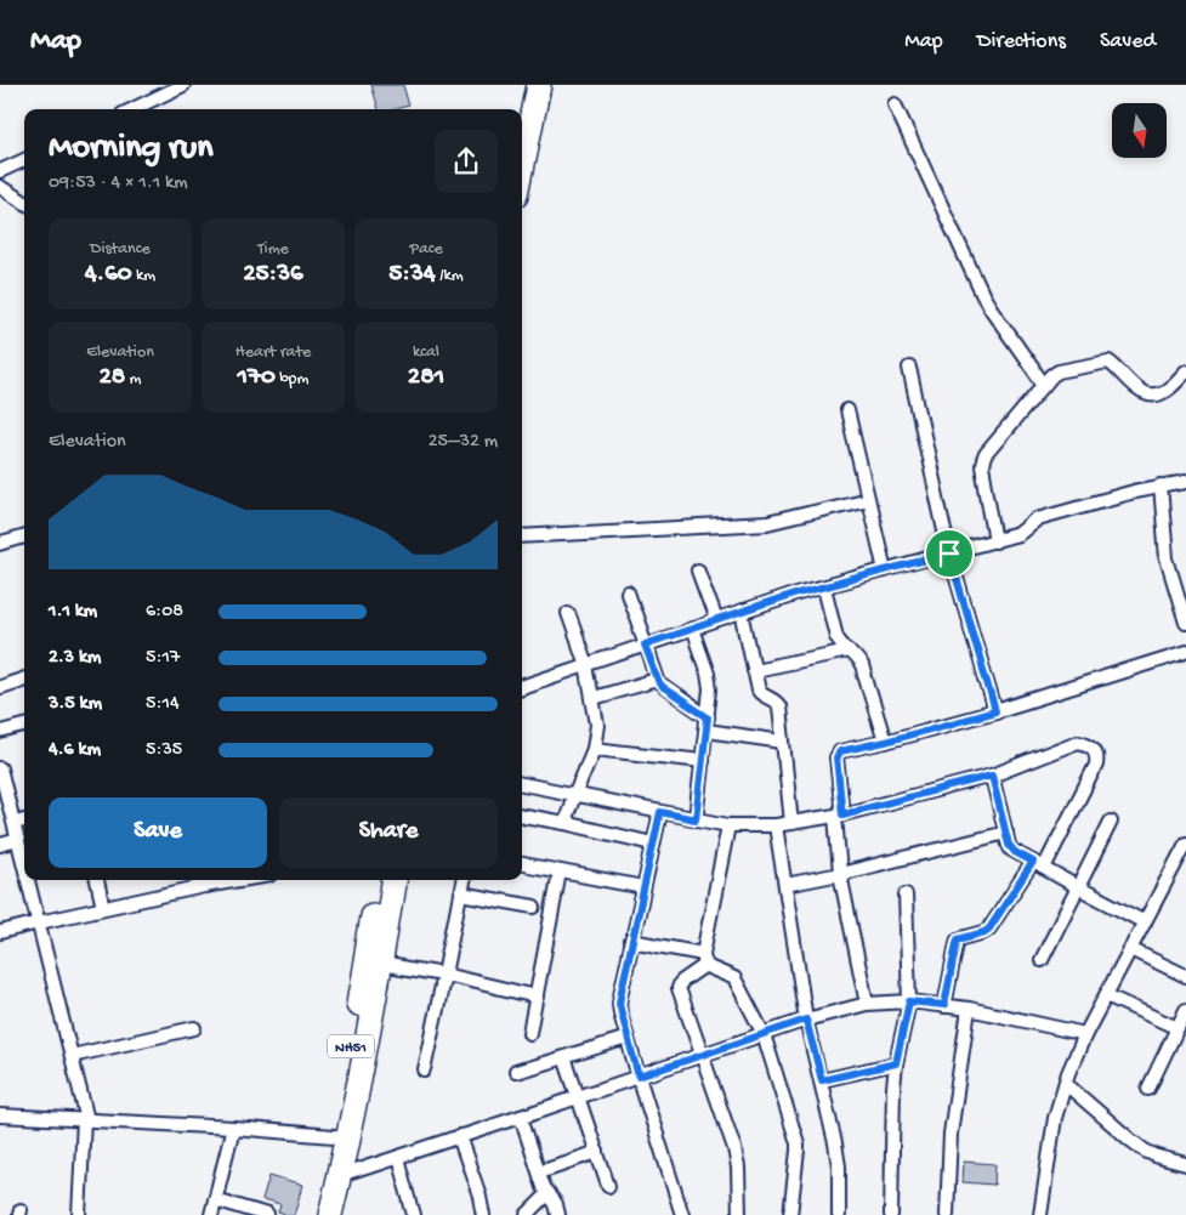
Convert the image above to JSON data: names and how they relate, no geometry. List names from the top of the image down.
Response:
{
  "streets": {
    "highway": ["NH51"]
  },
  "north": "bottom",
  "page": {
    "header": "Map",
    "nav": ["Map", "Directions", "Saved"],
    "heading": ["Morning run", "09:53 · 4 × 1.1 km"],
    "stats": [
      ["Distance", "4.60 km"],
      ["Time", "25:36"],
      ["Pace", "5:34 /km"],
      ["Elevation", "28 m"],
      ["Heart rate", "170 bpm"],
      ["kcal", "281"]
    ],
    "chart": ["Elevation", "25–32 m"],
    "list": [
      {
        "name": "1.1 km",
        "note": "6:08"
      },
      {
        "name": "2.3 km",
        "note": "5:17"
      },
      {
        "name": "3.5 km",
        "note": "5:14"
      },
      {
        "name": "4.6 km",
        "note": "5:35"
      }
    ],
    "buttons": ["Save", "Share"]
  }
}
